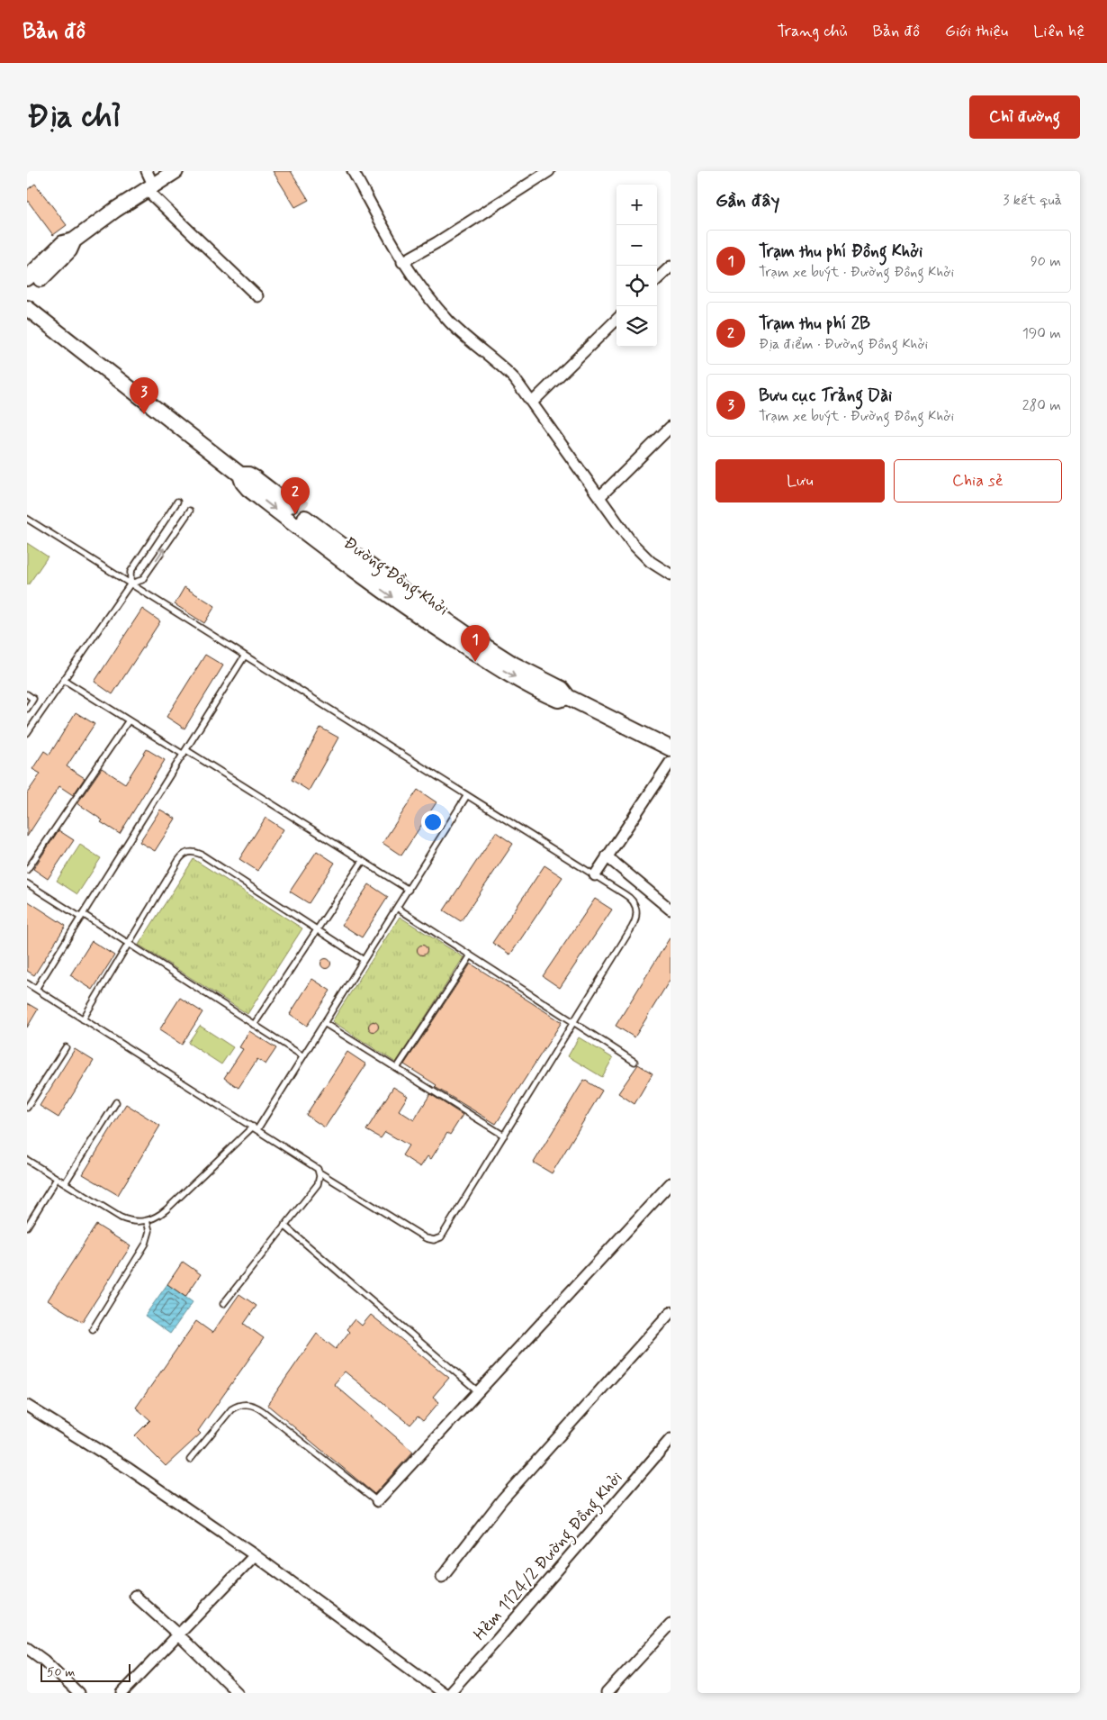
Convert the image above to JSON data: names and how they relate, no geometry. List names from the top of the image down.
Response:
{
  "streets": {
    "main road": ["Đường Đồng Khởi"],
    "street": ["Hẻm 1124/2 Đường Đồng Khởi"]
  },
  "scale_bar": "50 m",
  "page": {
    "header": "Bản đồ",
    "nav": [
      "Trang chủ",
      "Bản đồ",
      "Giới thiệu",
      "Liên hệ"
    ],
    "buttons": [
      "Chỉ đường",
      ["Lưu", "Chia sẻ"]
    ],
    "title": "Địa chỉ",
    "heading": ["Gần đây", "3 kết quả"],
    "map_buttons": ["+", "−"],
    "list": [
      {
        "mark": "1",
        "name": "Trạm thu phí Đồng Khởi",
        "note": "Trạm xe buýt · Đường Đồng Khởi",
        "value": "90 m"
      },
      {
        "mark": "2",
        "name": "Trạm thu phí 2B",
        "note": "Địa điểm · Đường Đồng Khởi",
        "value": "190 m"
      },
      {
        "mark": "3",
        "name": "Bưu cục Trảng Dài",
        "note": "Trạm xe buýt · Đường Đồng Khởi",
        "value": "280 m"
      }
    ],
    "pins": ["3", "2", "1"],
    "scale": "50 m"
  }
}
